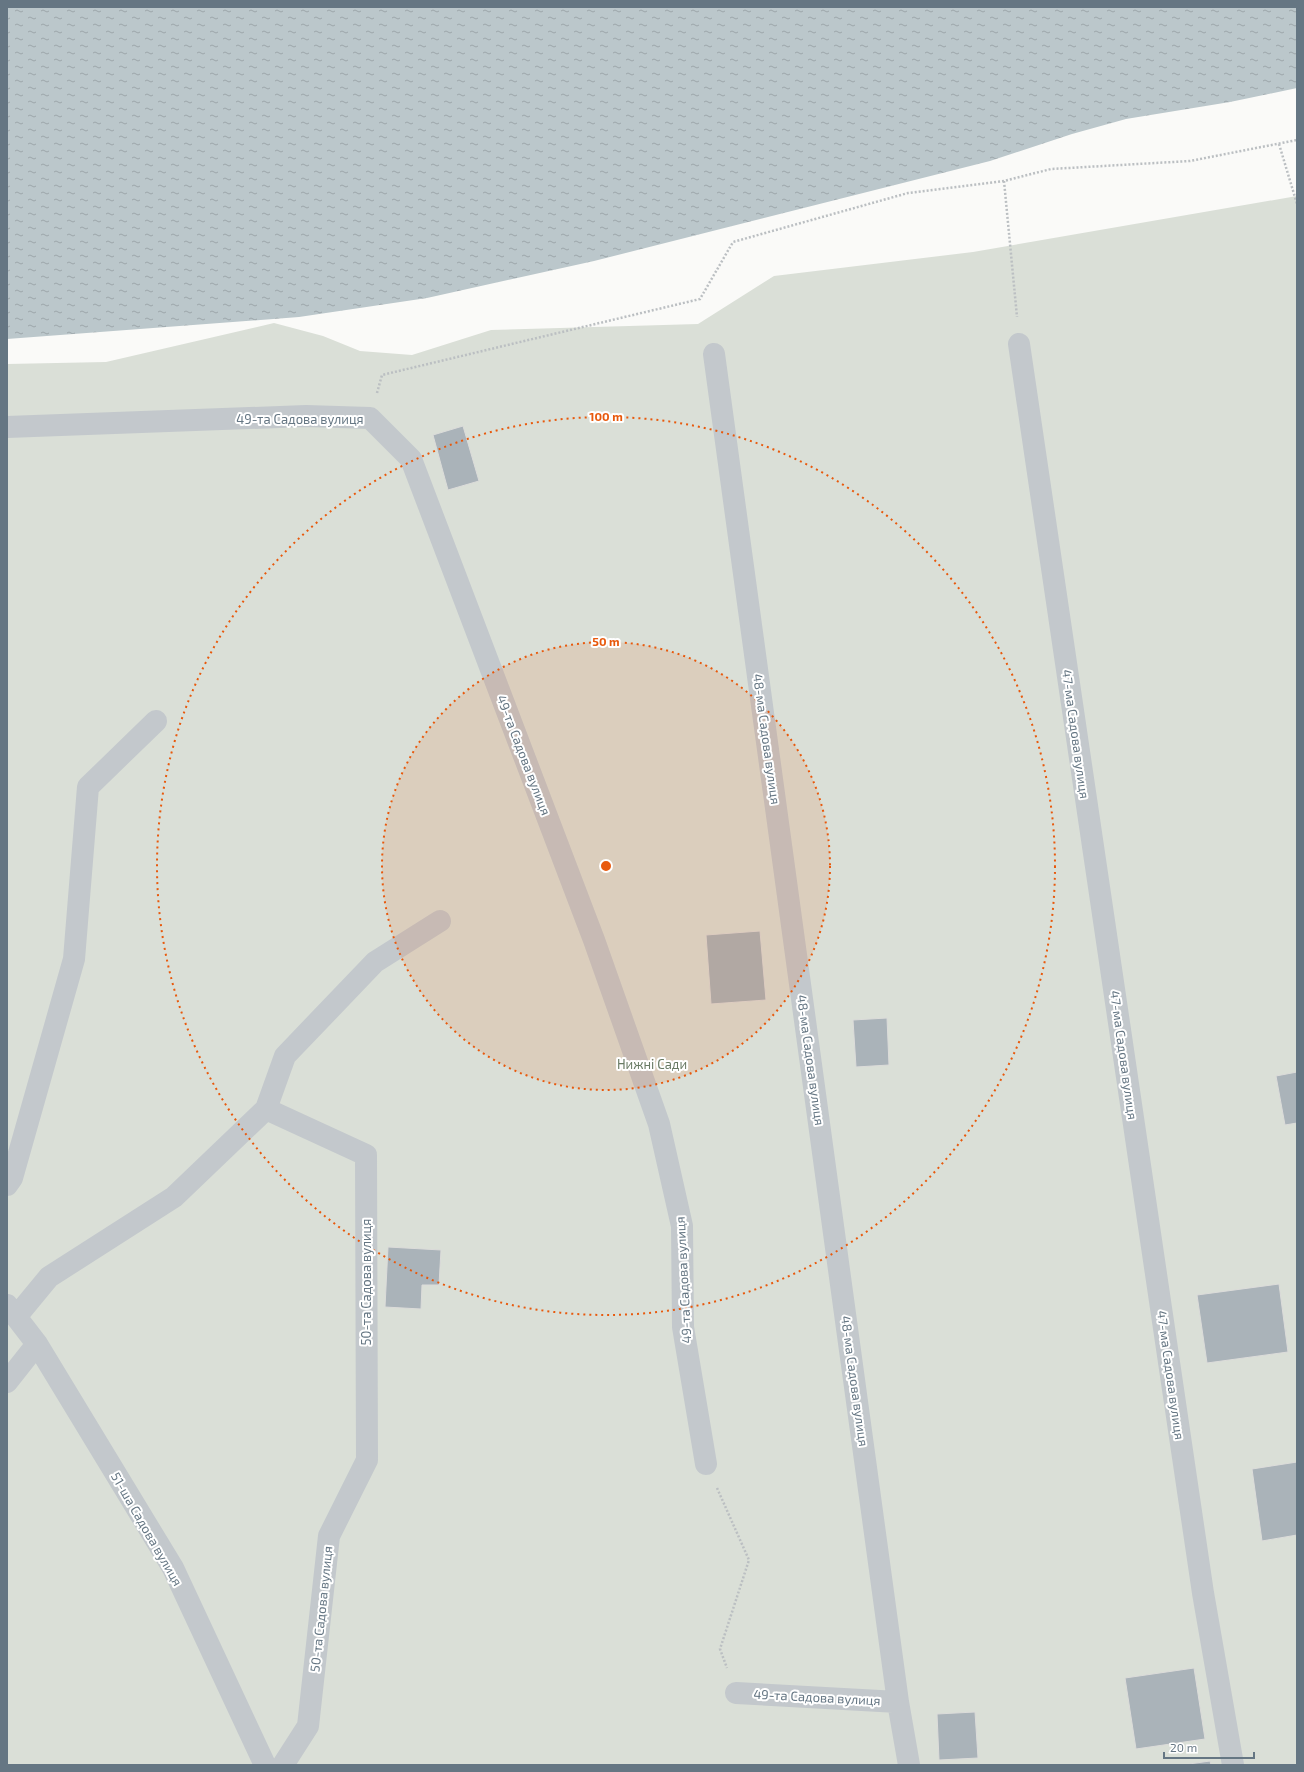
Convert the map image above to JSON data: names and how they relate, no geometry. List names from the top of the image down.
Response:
{
  "streets": {
    "street": [
      "49-та Садова вулиця",
      "47-ма Садова вулиця",
      "48-ма Садова вулиця",
      "50-та Садова вулиця",
      "51-ша Садова вулиця"
    ]
  },
  "crossings": [
    ["49-та Садова вулиця", "48-ма Садова вулиця"]
  ],
  "parks": ["Нижні Сади"],
  "scale_bar": "20 m",
  "rings": ["100 m", "50 m"]
}
